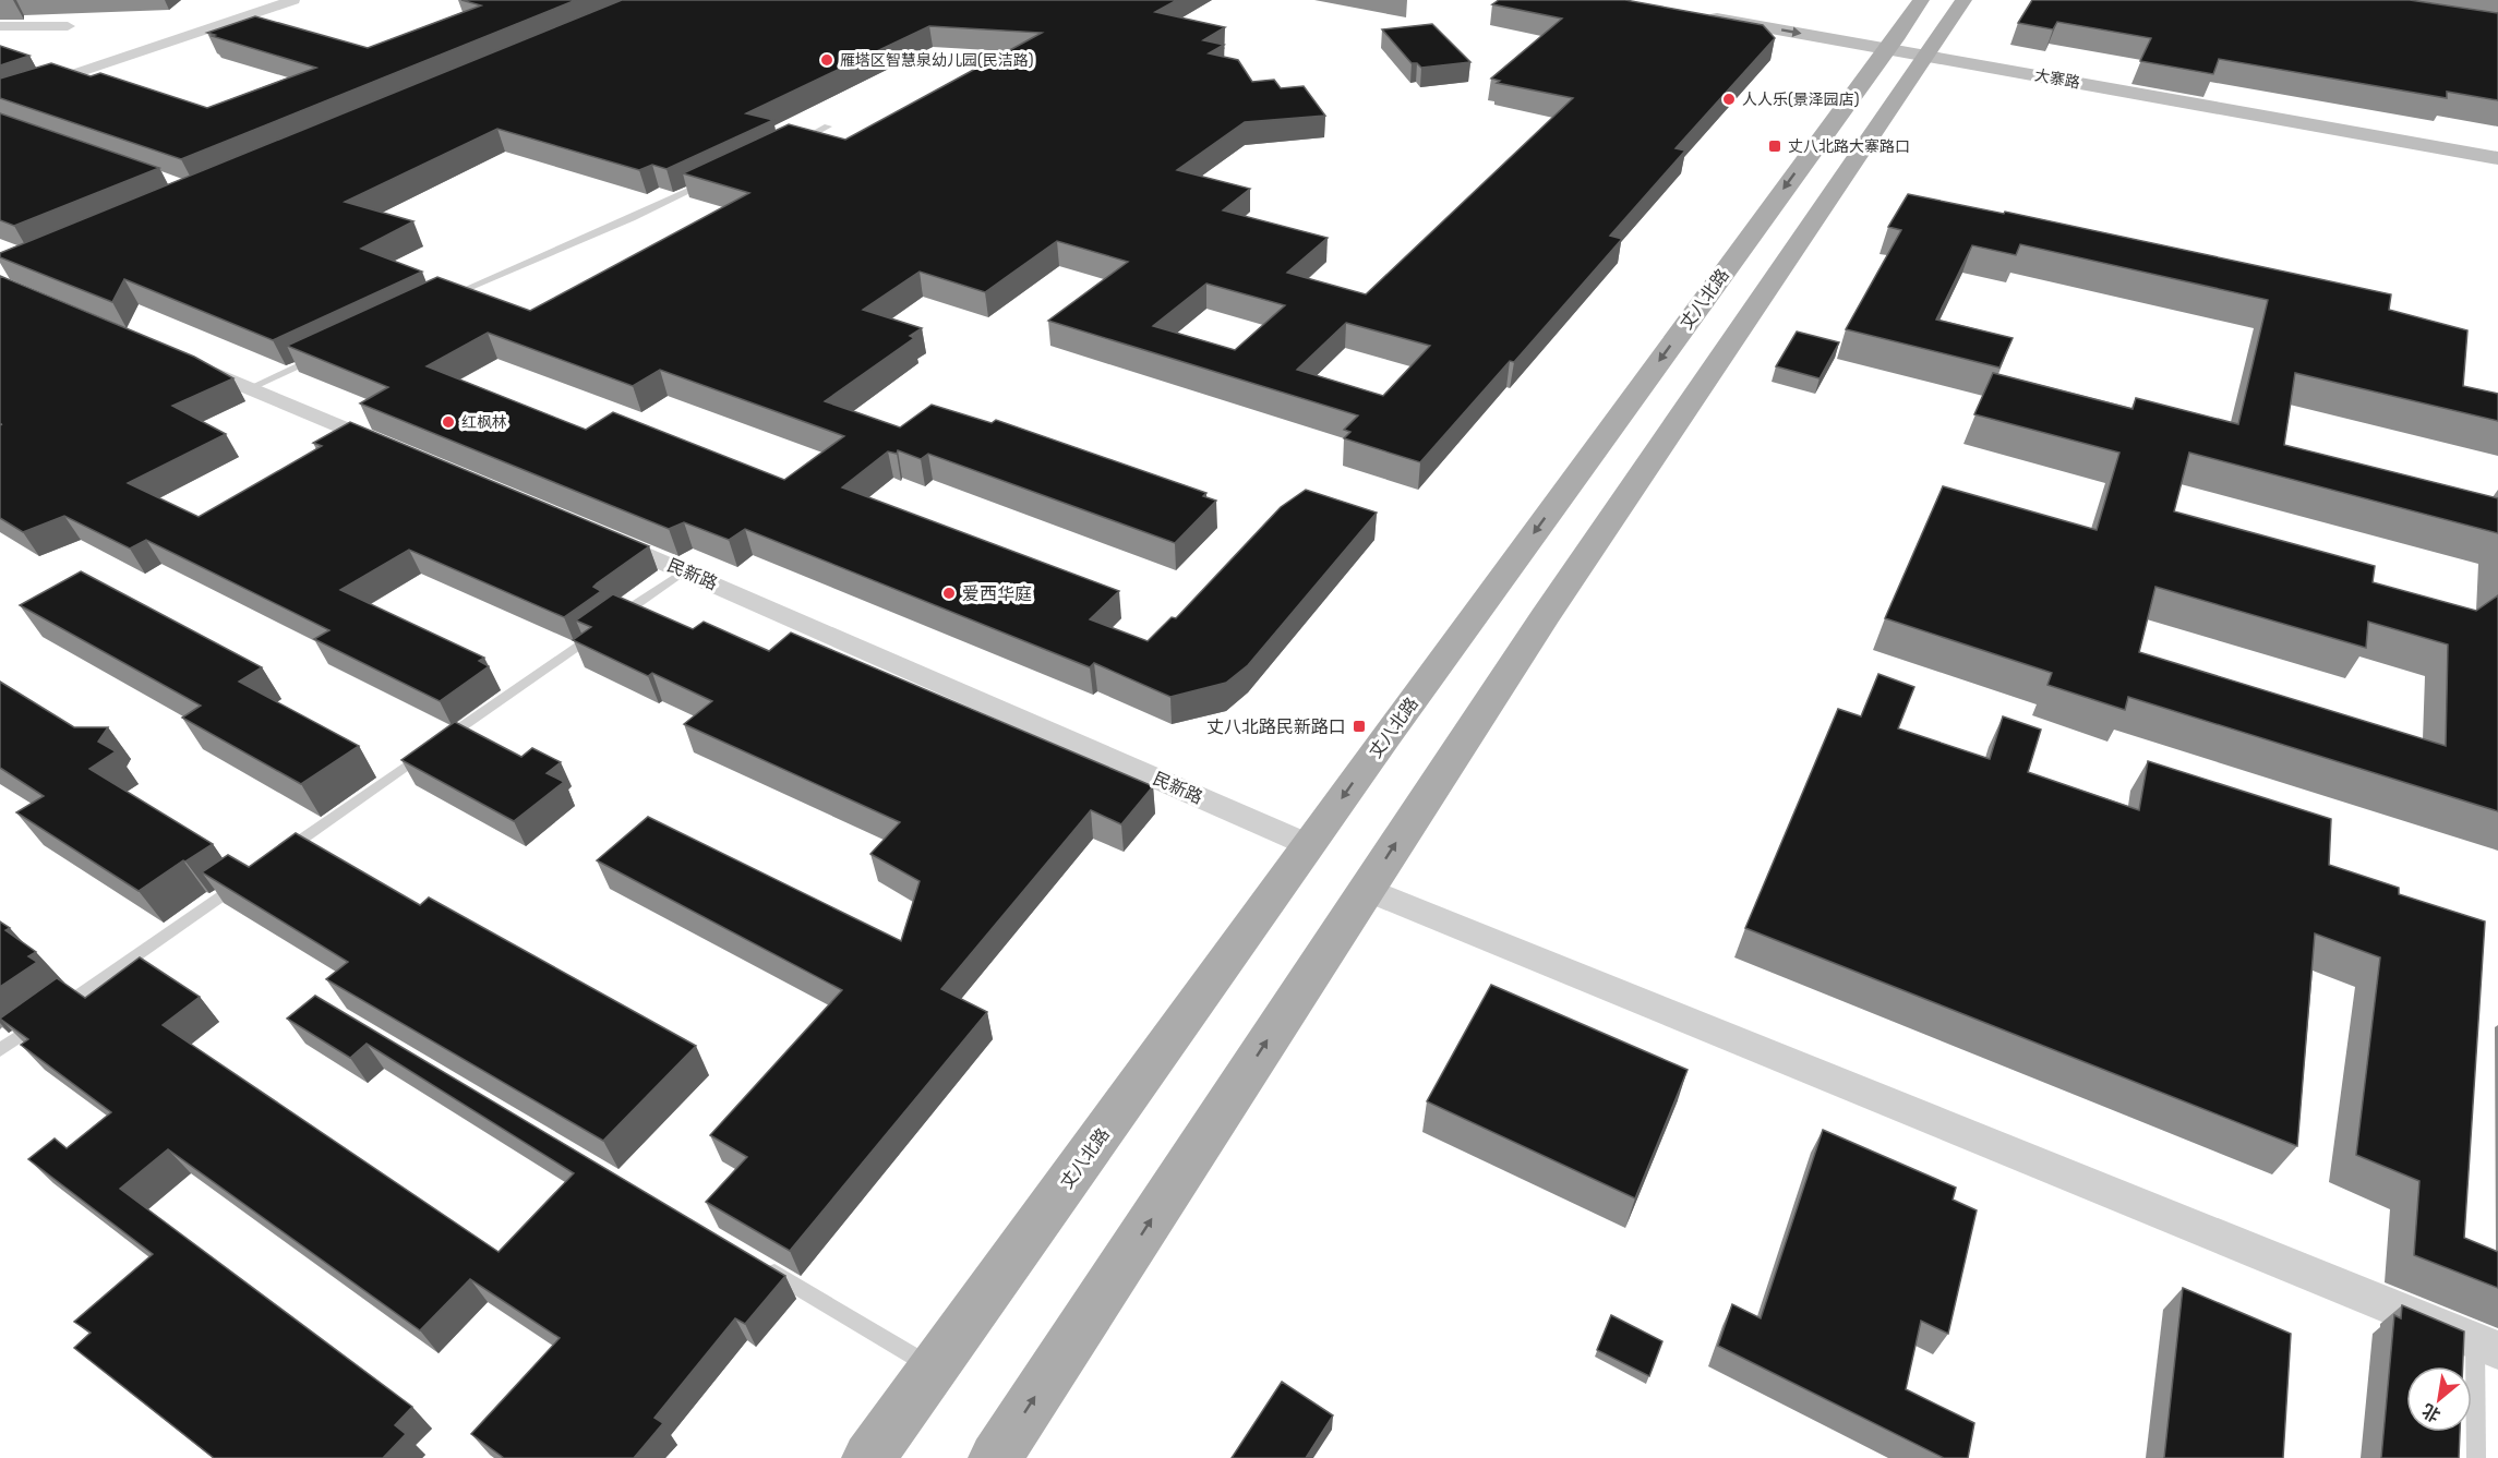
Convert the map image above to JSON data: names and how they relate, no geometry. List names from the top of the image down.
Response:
{
  "streets": {
    "main road": ["大寨路", "丈八北路"],
    "street": ["民新路"]
  },
  "crossings": [
    ["大寨路", "丈八北路"],
    ["丈八北路", "民新路"]
  ],
  "places": {
    "other": [
      "雁塔区智慧泉幼儿园(民洁路)",
      "人人乐(景泽园店)",
      "红枫林",
      "爱西华庭"
    ],
    "transit": ["丈八北路大寨路口", "丈八北路民新路口"]
  },
  "north": "bottom left"
}
